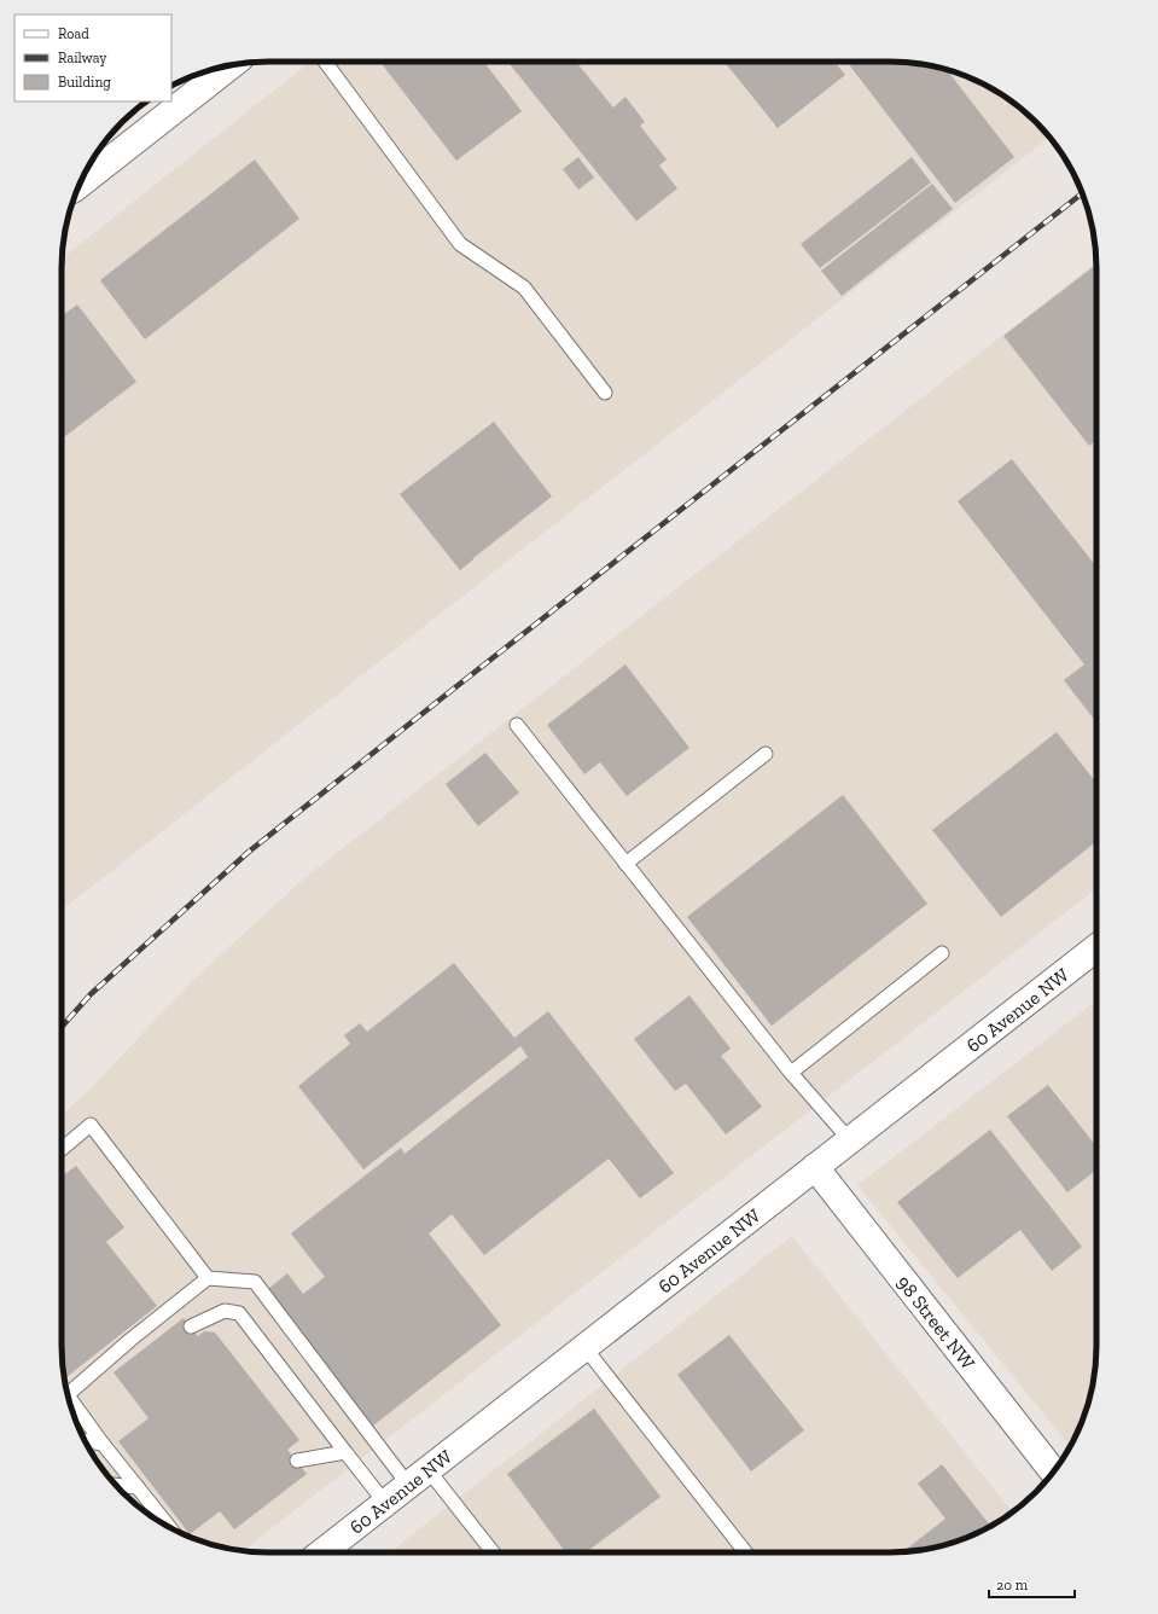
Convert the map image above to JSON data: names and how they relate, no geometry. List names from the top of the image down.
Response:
{
  "streets": {
    "street": ["60 Avenue NW", "98 Street NW"]
  },
  "crossings": [
    ["60 Avenue NW", "98 Street NW"]
  ],
  "legend": ["Road", "Railway", "Building"],
  "scale_bar": "20 m"
}
